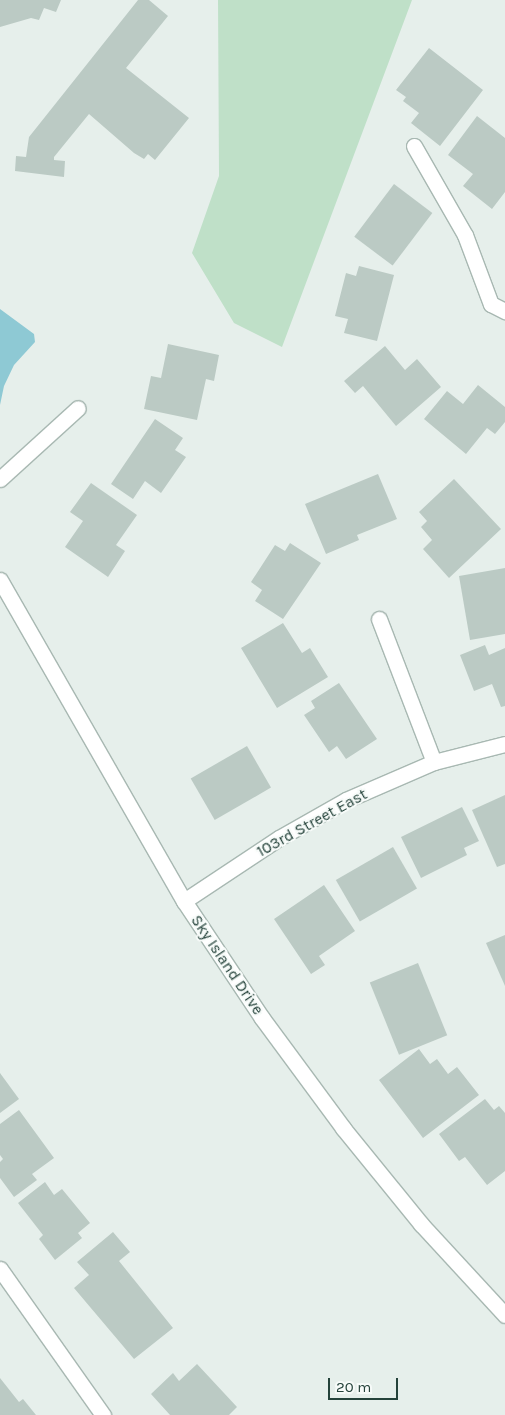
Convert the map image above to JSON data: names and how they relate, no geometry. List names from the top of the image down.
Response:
{
  "streets": {
    "street": ["103rd Street East", "Sky Island Drive"]
  },
  "crossings": [
    ["103rd Street East", "Sky Island Drive"]
  ],
  "scale_bar": "20 m"
}
